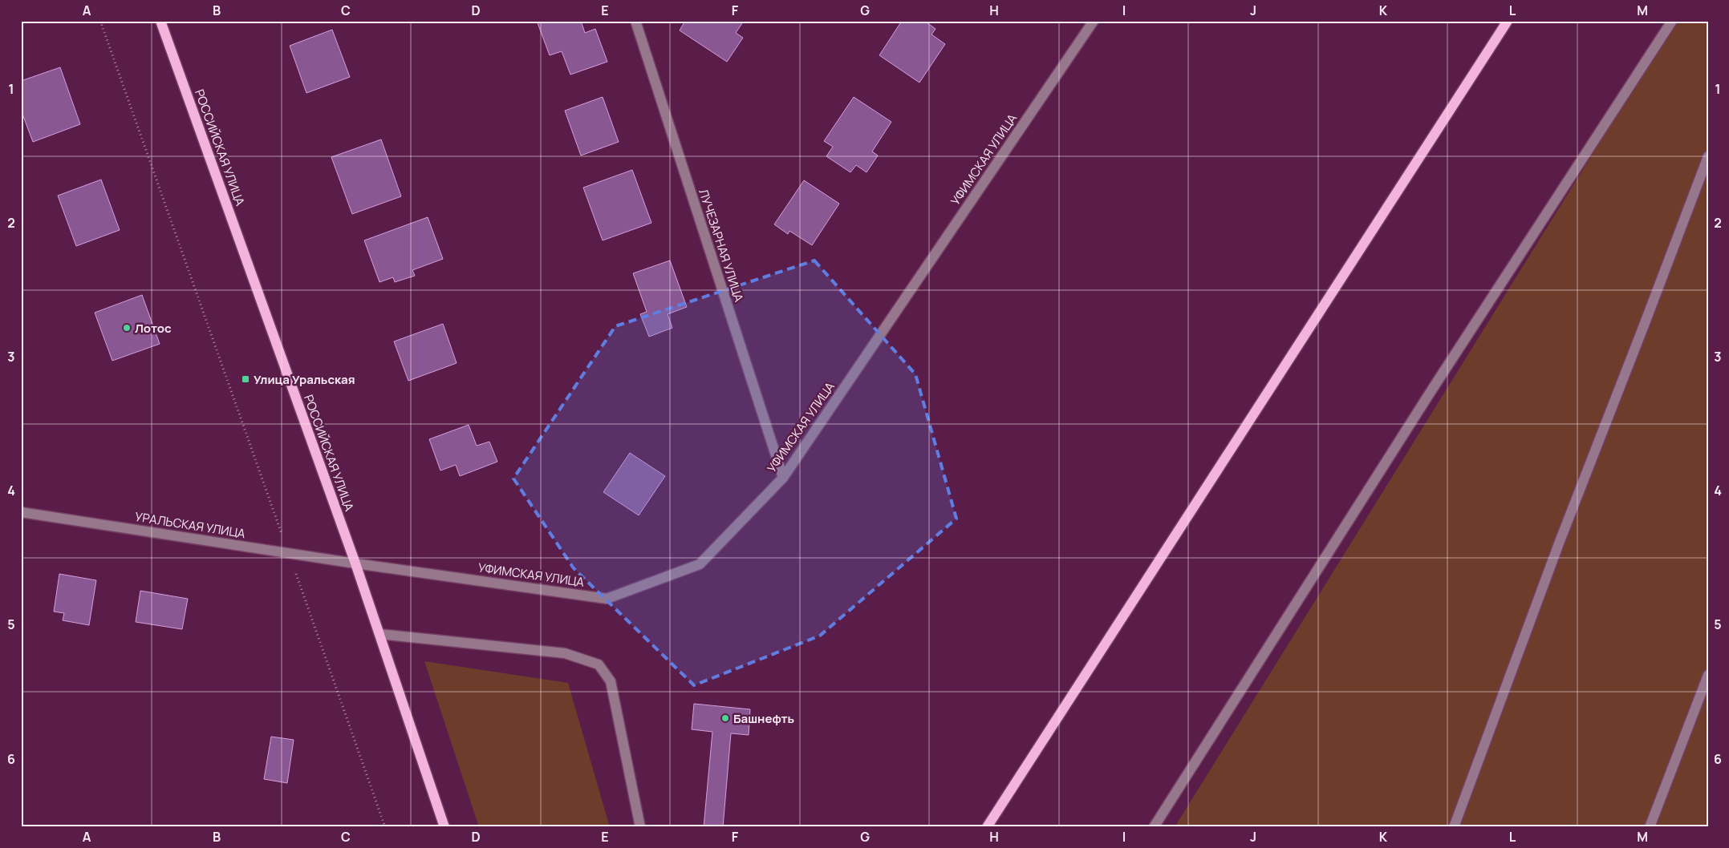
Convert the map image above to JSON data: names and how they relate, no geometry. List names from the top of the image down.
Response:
{
  "streets": {
    "main road": ["РОССИЙСКАЯ УЛИЦА"],
    "street": ["УФИМСКАЯ УЛИЦА", "ЛУЧЕЗАРНАЯ УЛИЦА", "УРАЛЬСКАЯ УЛИЦА"]
  },
  "crossings": [
    ["РОССИЙСКАЯ УЛИЦА", "УФИМСКАЯ УЛИЦА"],
    ["РОССИЙСКАЯ УЛИЦА", "УРАЛЬСКАЯ УЛИЦА"],
    ["УФИМСКАЯ УЛИЦА", "ЛУЧЕЗАРНАЯ УЛИЦА"],
    ["УФИМСКАЯ УЛИЦА", "УРАЛЬСКАЯ УЛИЦА"]
  ],
  "places": {
    "other": ["Лотос", "Башнефть"],
    "transit": ["Улица Уральская"]
  },
  "grid": {
    "columns": [
      "A",
      "B",
      "C",
      "D",
      "E",
      "F",
      "G",
      "H",
      "I",
      "J",
      "K",
      "L",
      "M"
    ],
    "rows": [
      "1",
      "2",
      "3",
      "4",
      "5",
      "6"
    ]
  }
}
